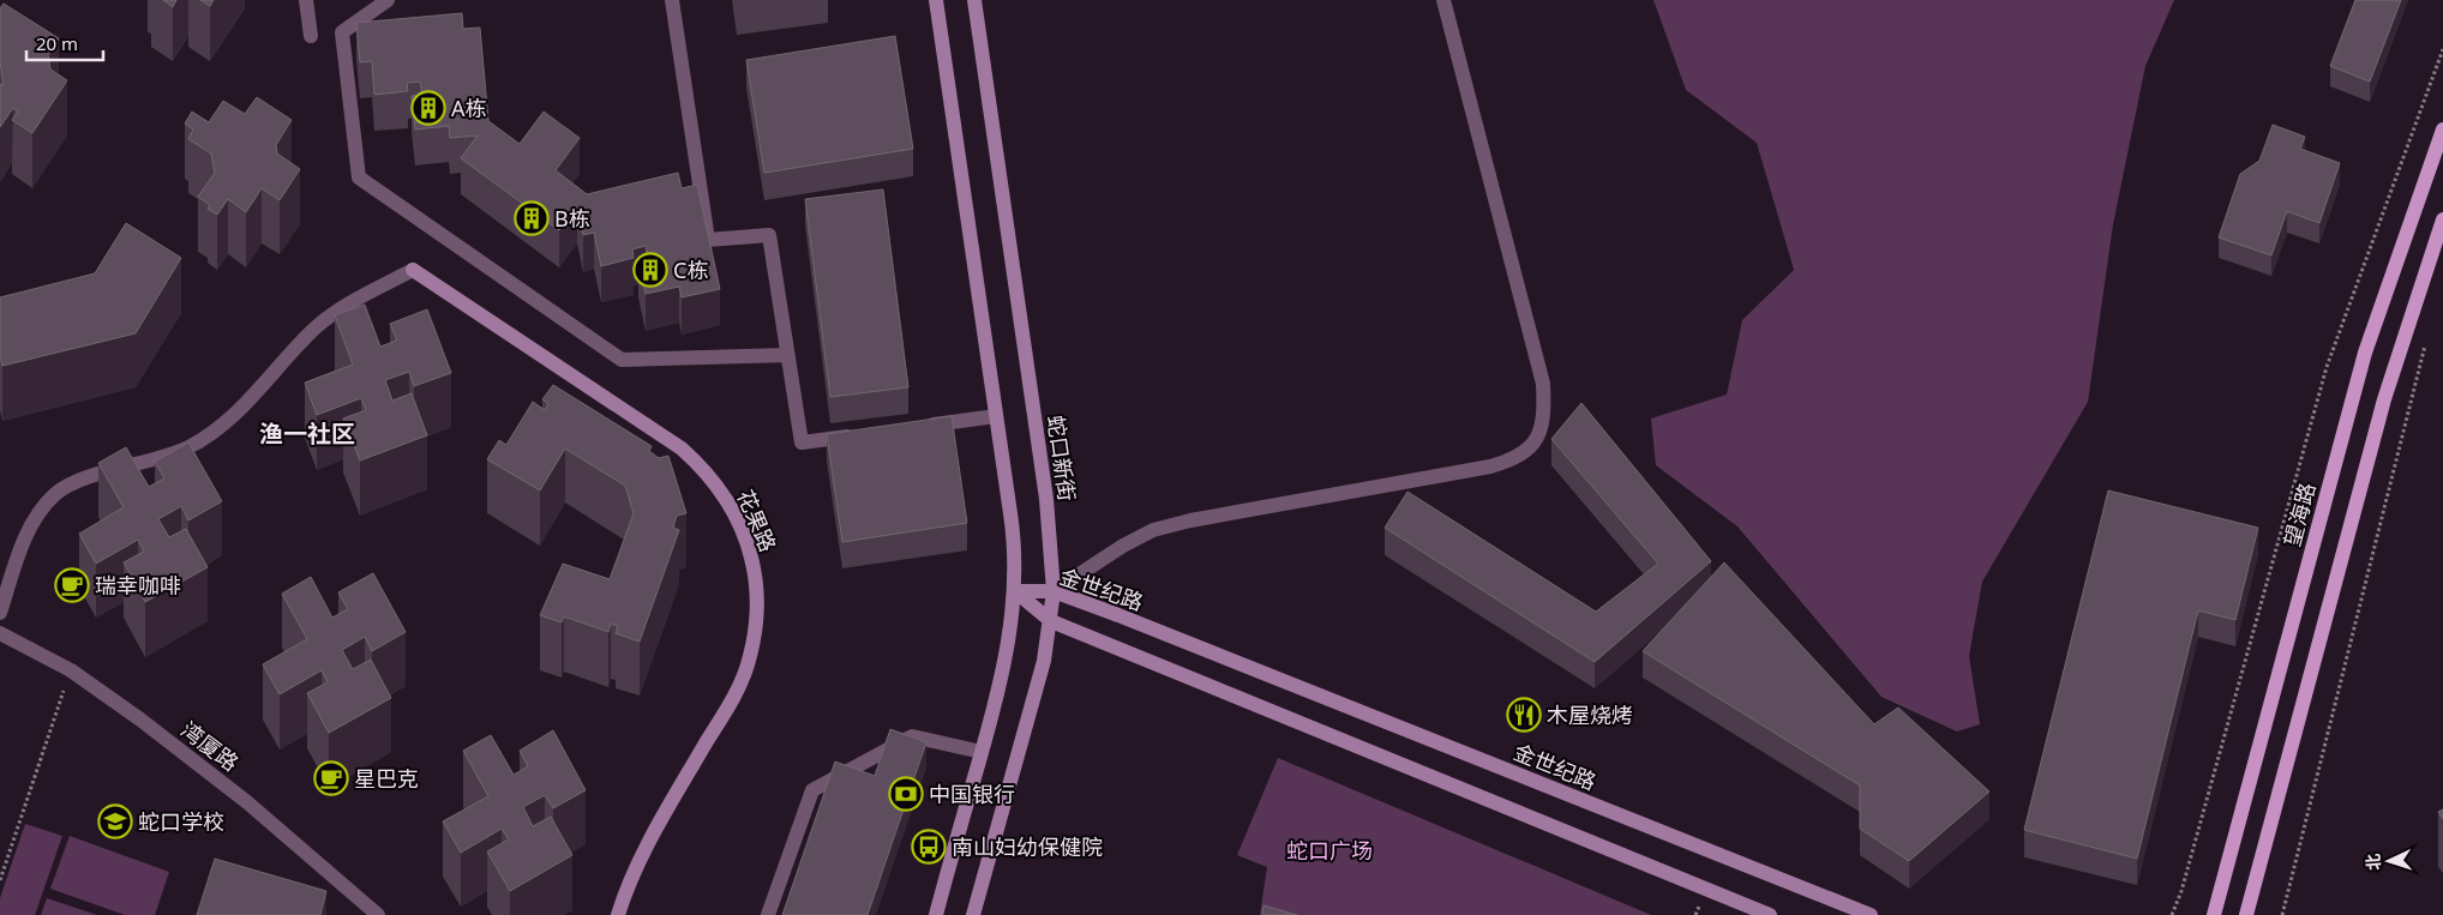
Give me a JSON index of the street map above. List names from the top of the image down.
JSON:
{
  "streets": {
    "main road": ["望海路"],
    "street": [
      "蛇口新街",
      "花果路",
      "金世纪路",
      "湾厦路"
    ]
  },
  "crossings": [
    ["蛇口新街", "金世纪路"]
  ],
  "districts": ["渔一社区"],
  "parks": ["蛇口广场"],
  "places": {
    "building": ["A栋", "B栋", "C栋"],
    "cafe": ["瑞幸咖啡", "星巴克"],
    "restaurant": ["木屋烧烤"],
    "bank": ["中国银行"],
    "school or university": ["蛇口学校"],
    "bus stop": ["南山妇幼保健院"]
  },
  "scale_bar": "20 m",
  "north": "left"
}
